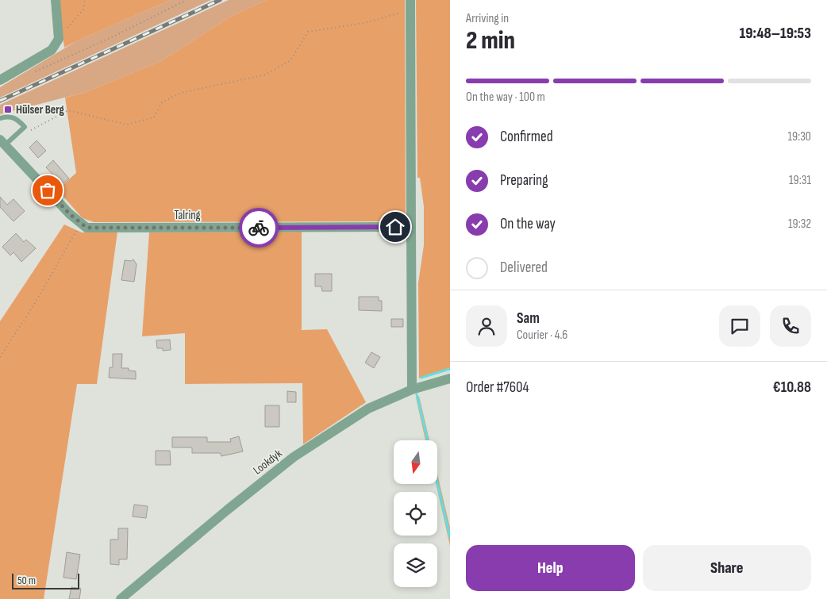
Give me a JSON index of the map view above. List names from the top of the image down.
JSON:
{
  "streets": {
    "street": ["Talring", "Lookdyk"]
  },
  "places": {
    "transit": ["Hülser Berg"]
  },
  "scale_bar": "50 m",
  "north": "bottom",
  "page": {
    "heading": ["2 min", "Arriving in", "19:48–19:53"],
    "panel": [
      "Sam",
      "Courier · 4.6",
      "Order #7604",
      "€10.88"
    ],
    "bar": "On the way · 100 m",
    "list": [
      ["Confirmed", "19:30"],
      ["Preparing", "19:31"],
      ["On the way", "19:32"],
      "Delivered"
    ],
    "buttons": ["Help", "Share"],
    "scale": "50 m"
  }
}
